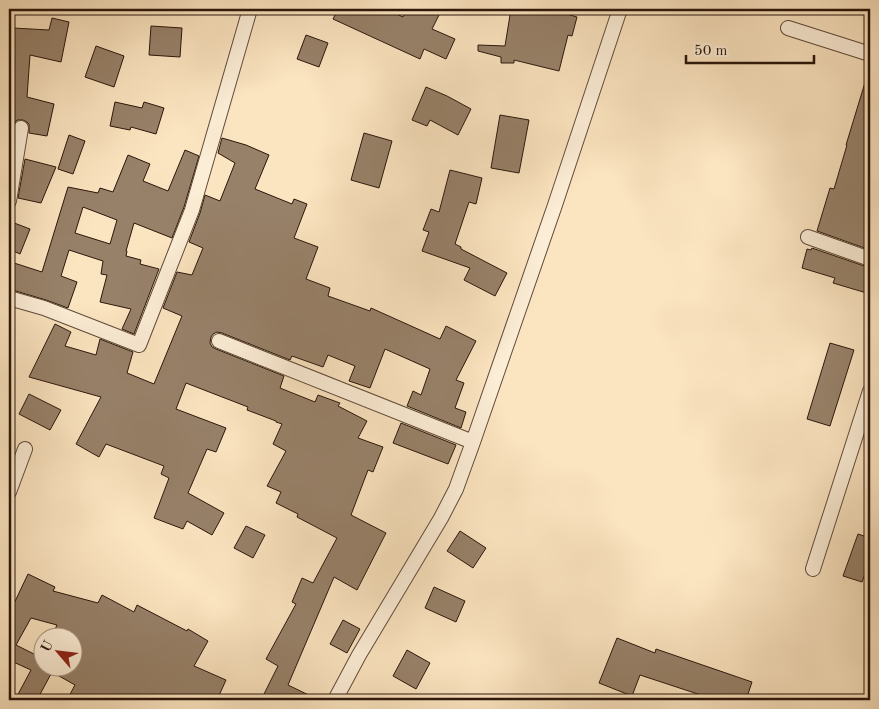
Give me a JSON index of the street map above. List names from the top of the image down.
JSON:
{
  "scale_bar": "50 m",
  "north": "top left"
}
